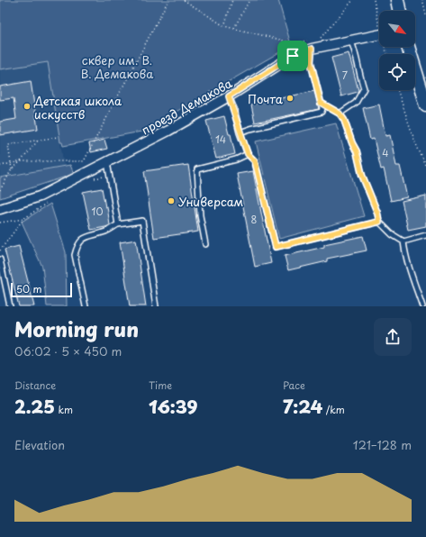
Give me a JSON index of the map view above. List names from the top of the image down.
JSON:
{
  "streets": {
    "street": ["проезд Демакова"]
  },
  "parks": ["сквер им. В. В. Демакова"],
  "places": ["Почта", "Детская школа искусств", "Универсам"],
  "house_numbers": [
    "7",
    "14",
    "4",
    "10",
    "8"
  ],
  "scale_bar": "50 m",
  "north": "bottom right",
  "page": {
    "scale": "50 m",
    "heading": ["Morning run", "06:02 · 5 × 450 m"],
    "stats": [
      ["Distance", "2.25 km"],
      ["Time", "16:39"],
      ["Pace", "7:24 /km"]
    ],
    "chart": ["Elevation", "121–128 m"]
  }
}
